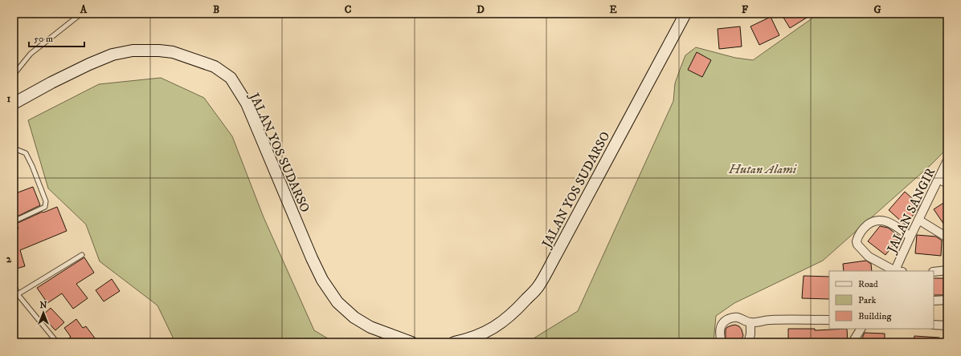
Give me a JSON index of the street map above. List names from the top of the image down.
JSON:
{
  "streets": {
    "main road": ["JALAN YOS SUDARSO"],
    "street": ["JALAN SANGIR"]
  },
  "parks": ["Hutan Alami"],
  "legend": ["Road", "Park", "Building"],
  "scale_bar": "50 m",
  "north": "top",
  "grid": {
    "columns": [
      "A",
      "B",
      "C",
      "D",
      "E",
      "F",
      "G"
    ],
    "rows": ["1", "2"]
  }
}
